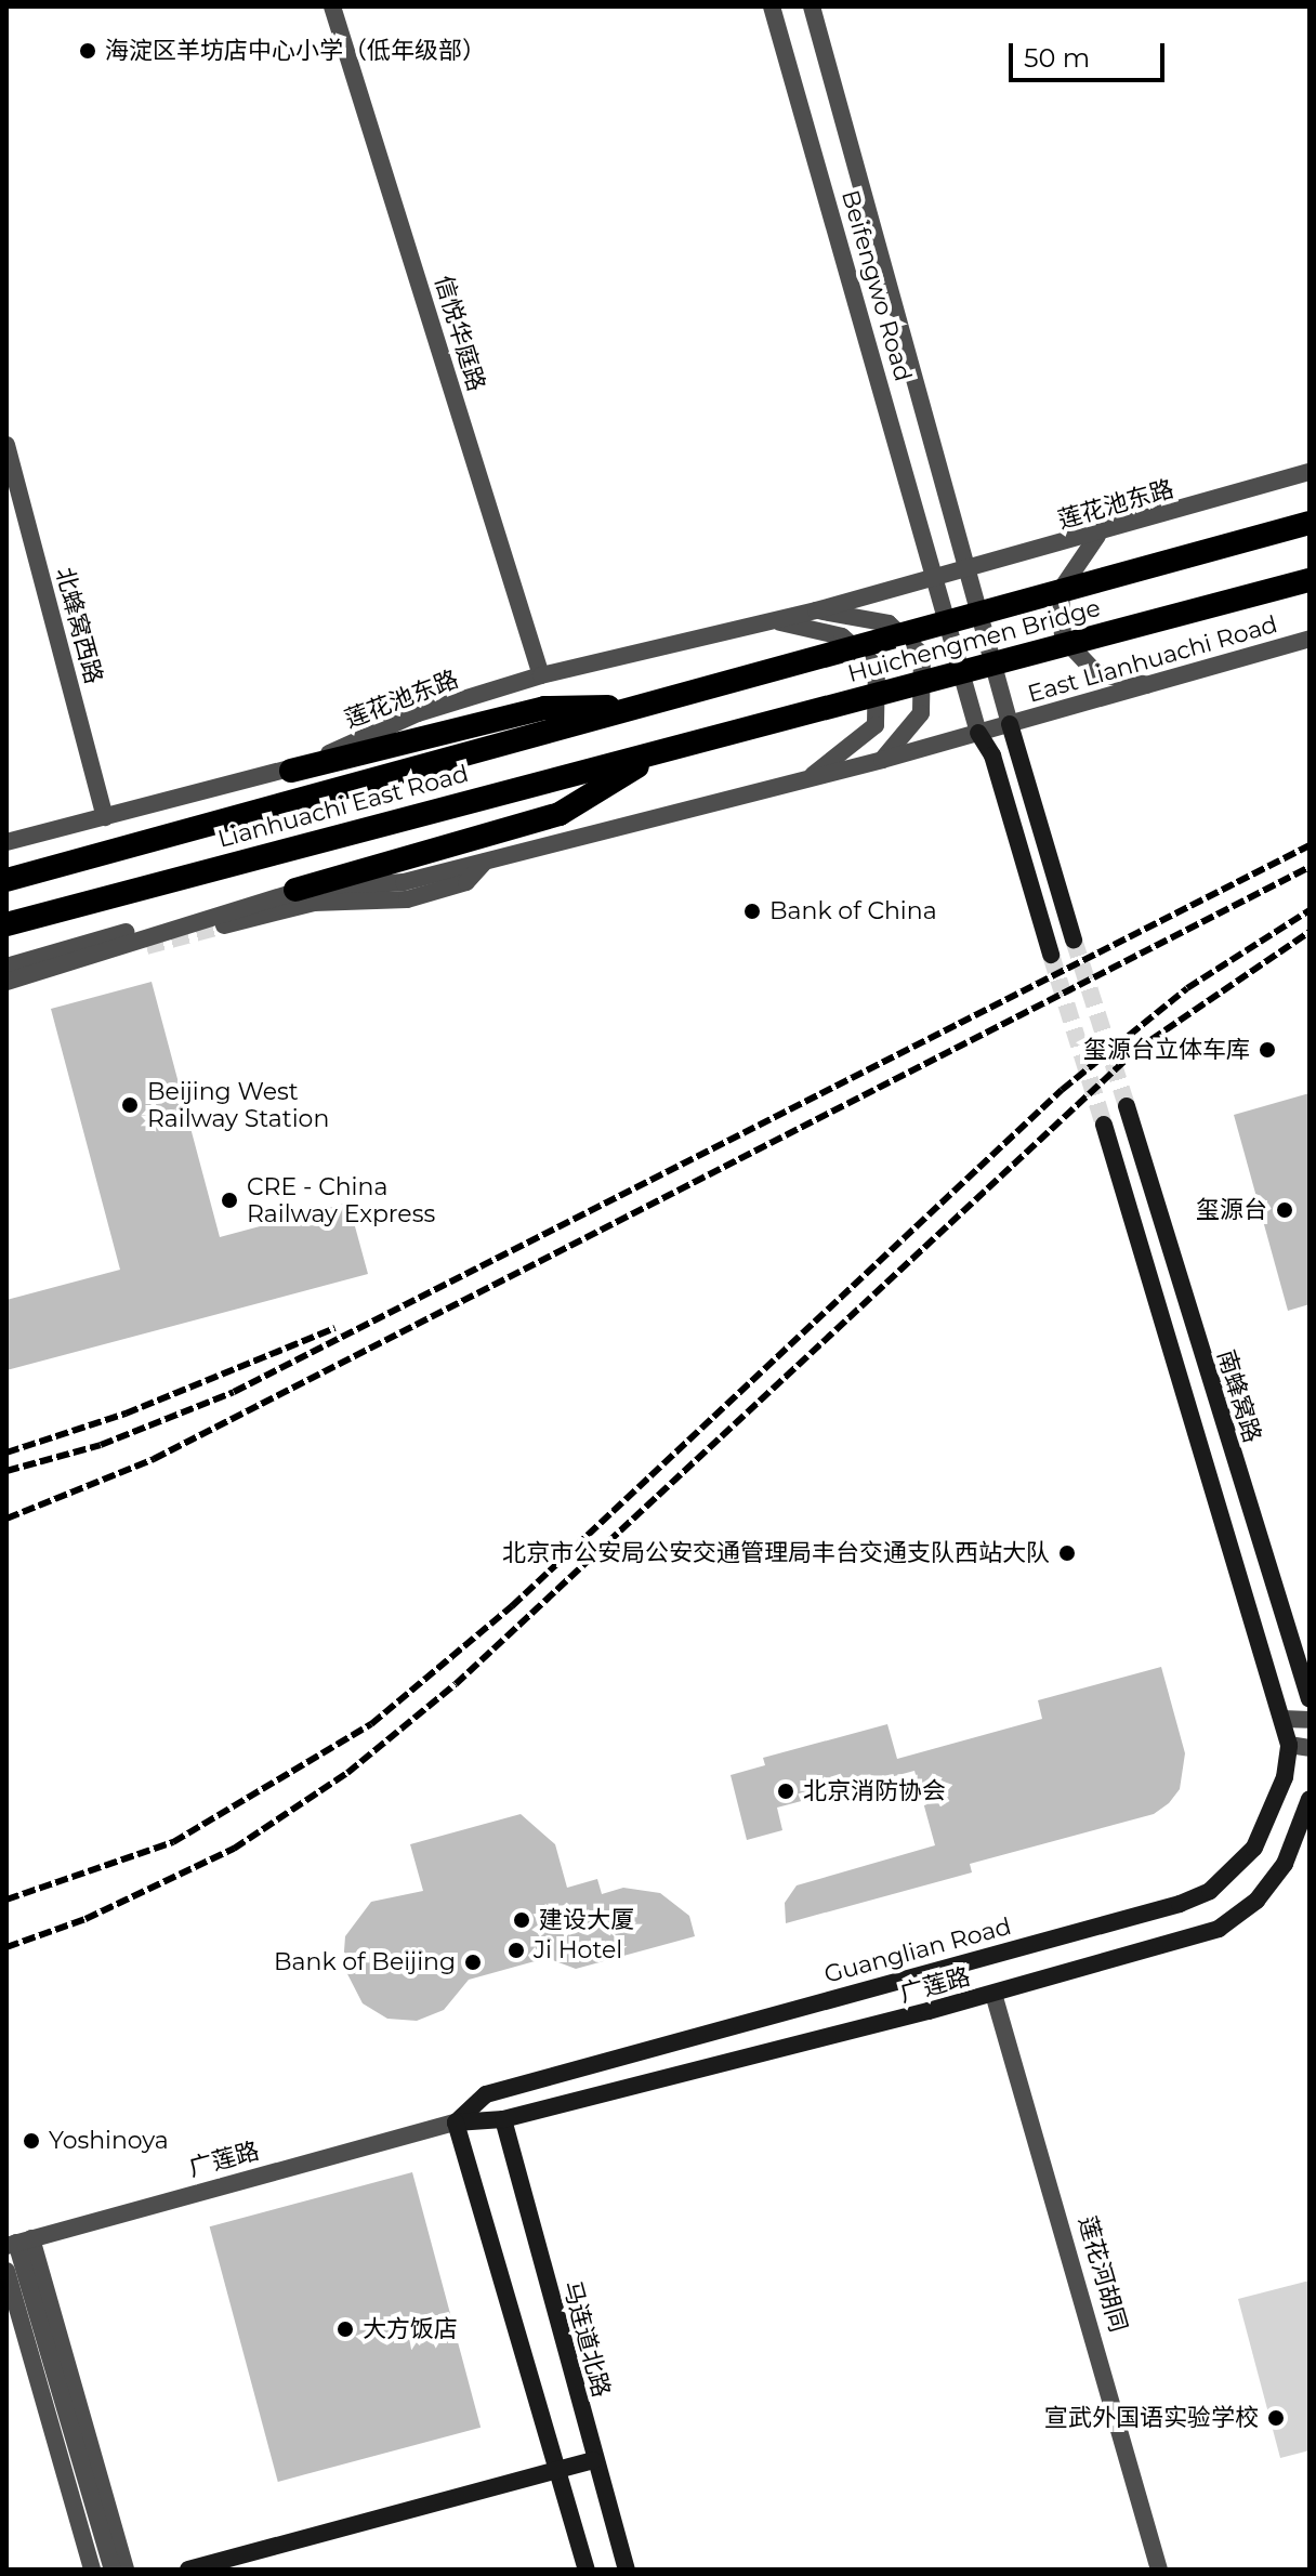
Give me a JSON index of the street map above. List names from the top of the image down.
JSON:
{
  "streets": {
    "highway": ["Huichengmen Bridge", "Lianhuachi East Road"],
    "main road": [
      "南蜂窝路",
      "Guanglian Road",
      "广莲路",
      "马连道北路"
    ],
    "street": [
      "Beifengwo Road",
      "信悦华庭路",
      "莲花池东路",
      "北蜂窝西路",
      "East Lianhuachi Road",
      "莲花河胡同"
    ]
  },
  "crossings": [
    ["Beifengwo Road", "莲花池东路"],
    ["Beifengwo Road", "East Lianhuachi Road"],
    ["信悦华庭路", "莲花池东路"],
    ["莲花池东路", "北蜂窝西路"],
    ["Huichengmen Bridge", "Lianhuachi East Road"],
    ["Guanglian Road", "广莲路"],
    ["广莲路", "莲花河胡同"],
    ["广莲路", "马连道北路"]
  ],
  "places": [
    "海淀区羊坊店中心小学（低年级部）",
    "Bank of China",
    "玺源台立体车库",
    "Beijing West Railway Station",
    "CRE - China Railway Express",
    "玺源台",
    "北京市公安局公安交通管理局丰台交通支队西站大队",
    "北京消防协会",
    "建设大厦",
    "Ji Hotel",
    "Bank of Beijing",
    "Yoshinoya",
    "大方饭店",
    "宣武外国语实验学校"
  ],
  "scale_bar": "50 m"
}
